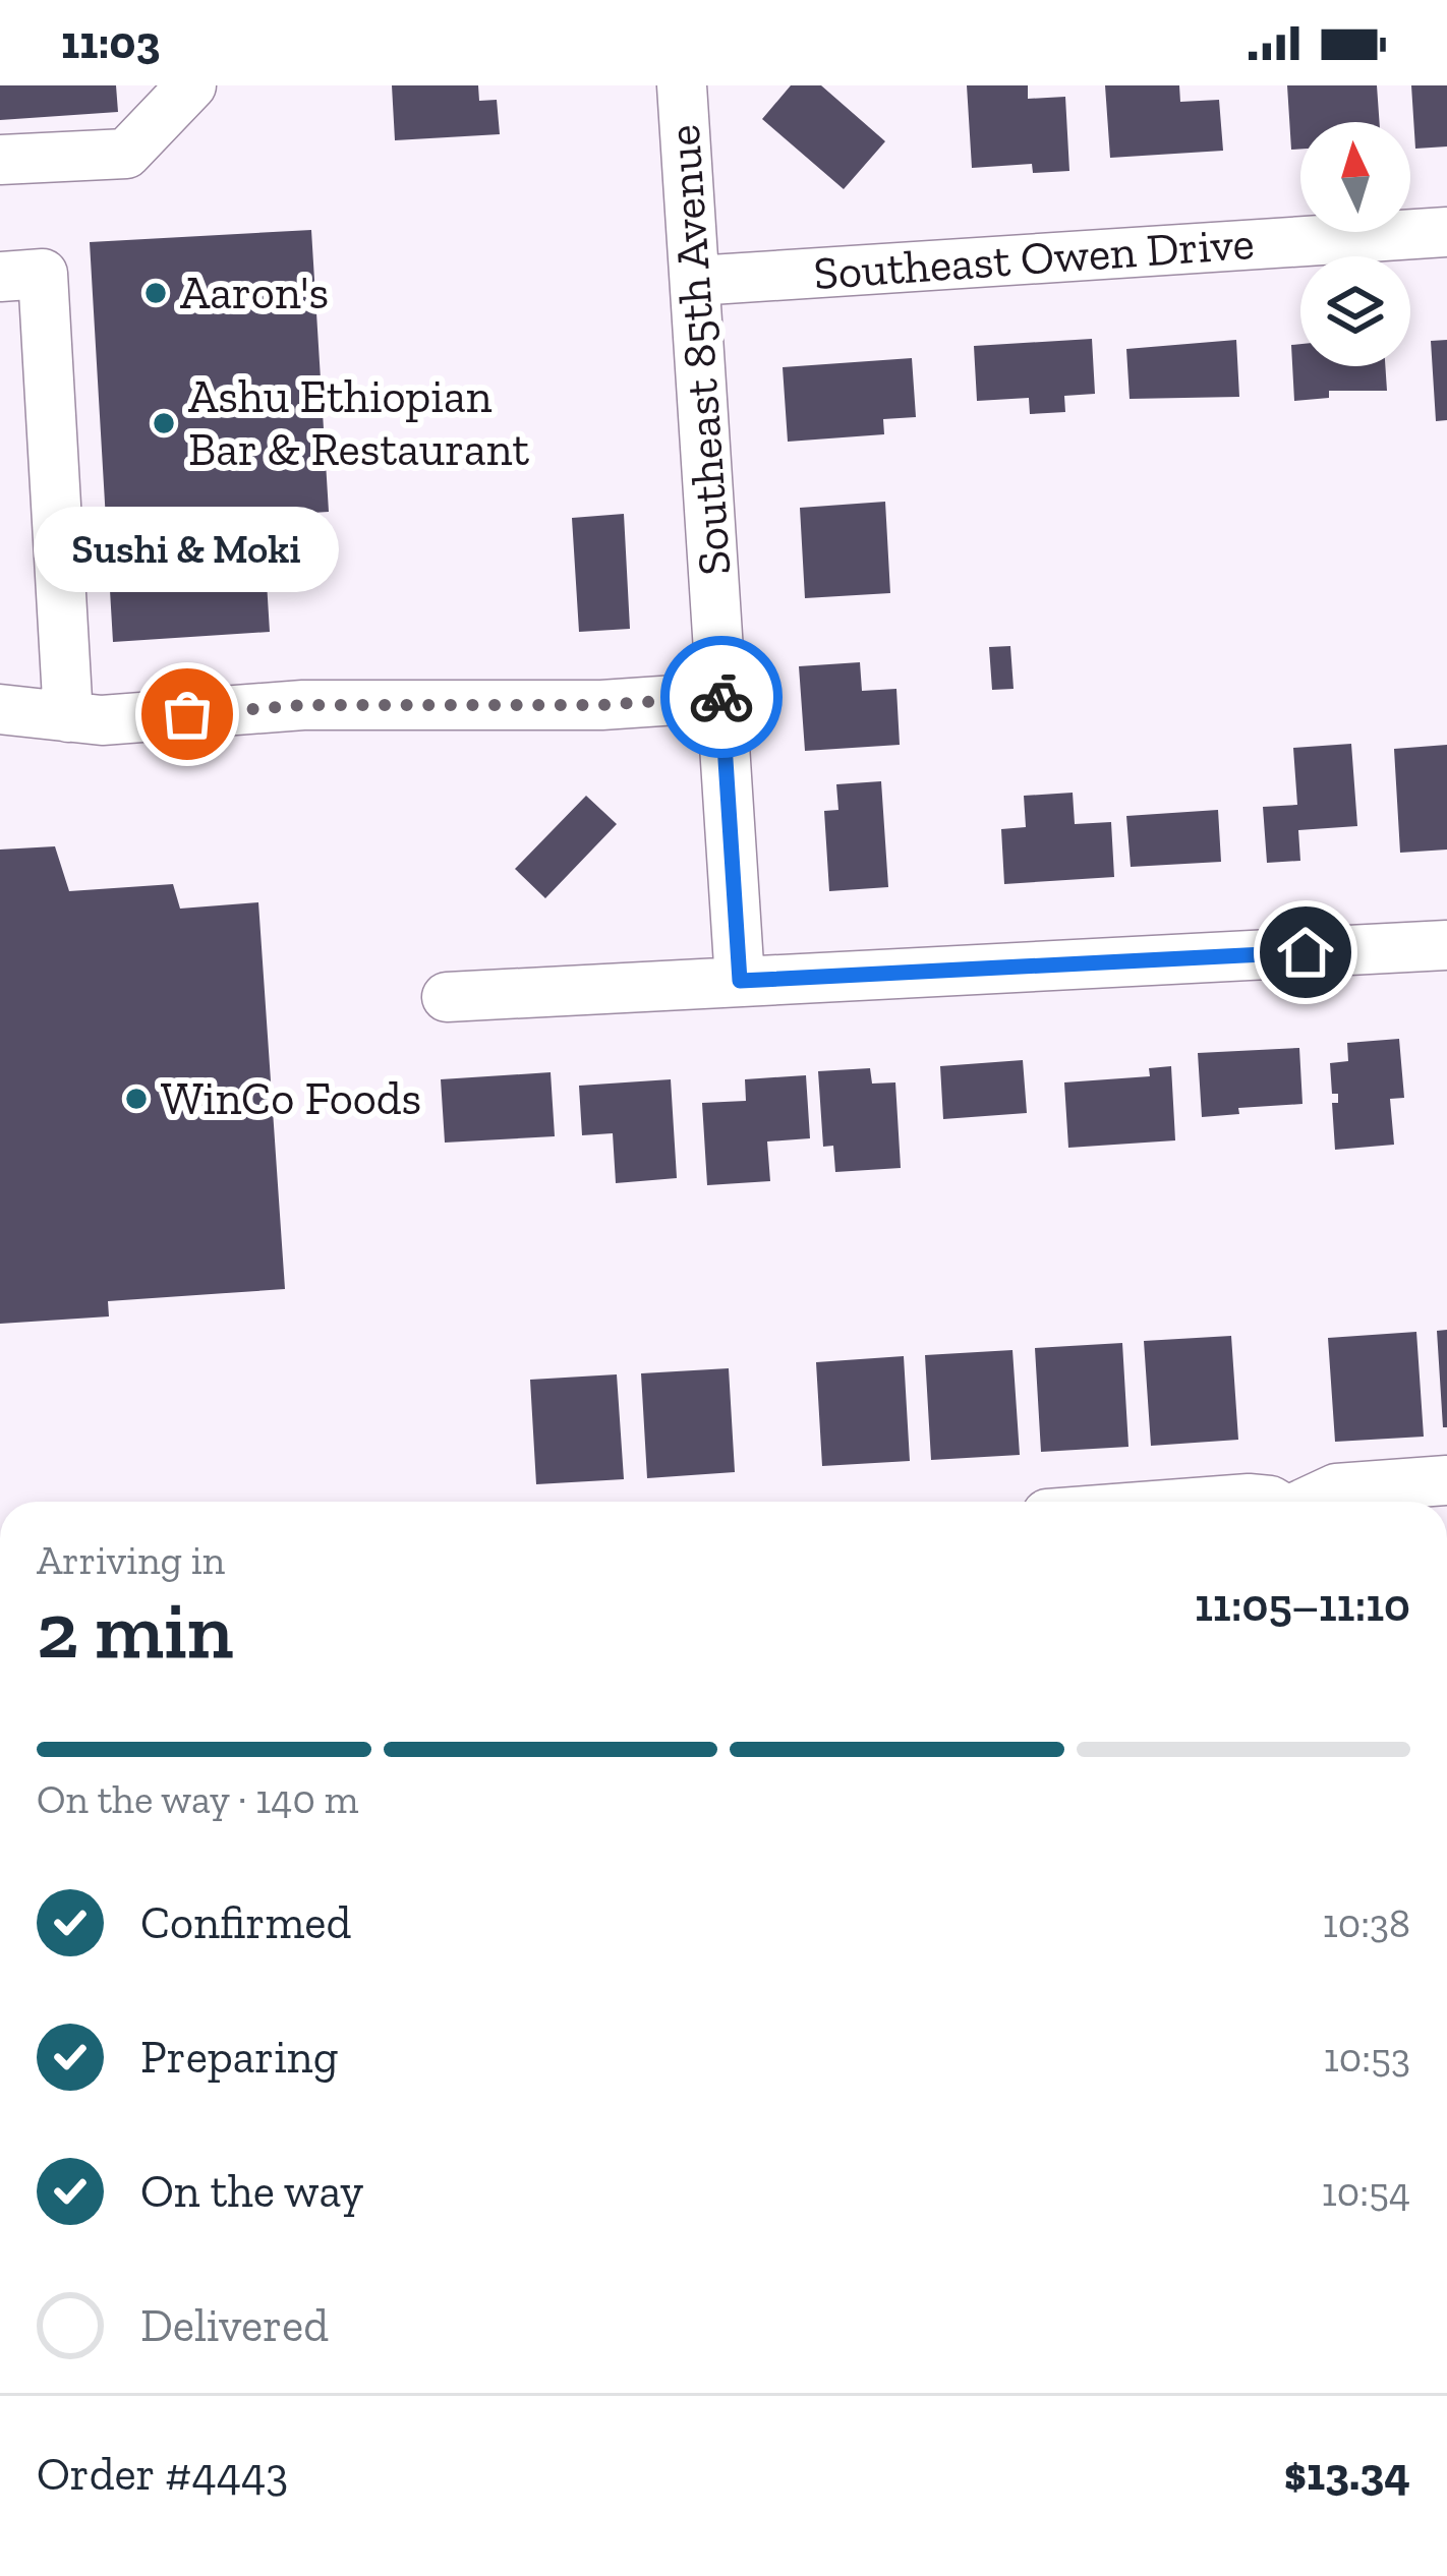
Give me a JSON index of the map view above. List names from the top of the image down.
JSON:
{
  "streets": {
    "street": ["Southeast Owen Drive", "Southeast 85th Avenue"]
  },
  "crossings": [
    ["Southeast Owen Drive", "Southeast 85th Avenue"]
  ],
  "places": [
    "Aaron's",
    "Ashu Ethiopian Bar & Restaurant",
    "Sushi & Moki",
    "WinCo Foods"
  ],
  "north": "top",
  "page": {
    "status": "11:03",
    "bubble": "Sushi & Moki",
    "heading": ["2 min", "Arriving in", "11:05–11:10"],
    "panel": ["Order #4443", "$13.34"],
    "bar": "On the way · 140 m",
    "list": [
      ["Confirmed", "10:38"],
      ["Preparing", "10:53"],
      ["On the way", "10:54"],
      "Delivered"
    ]
  }
}
